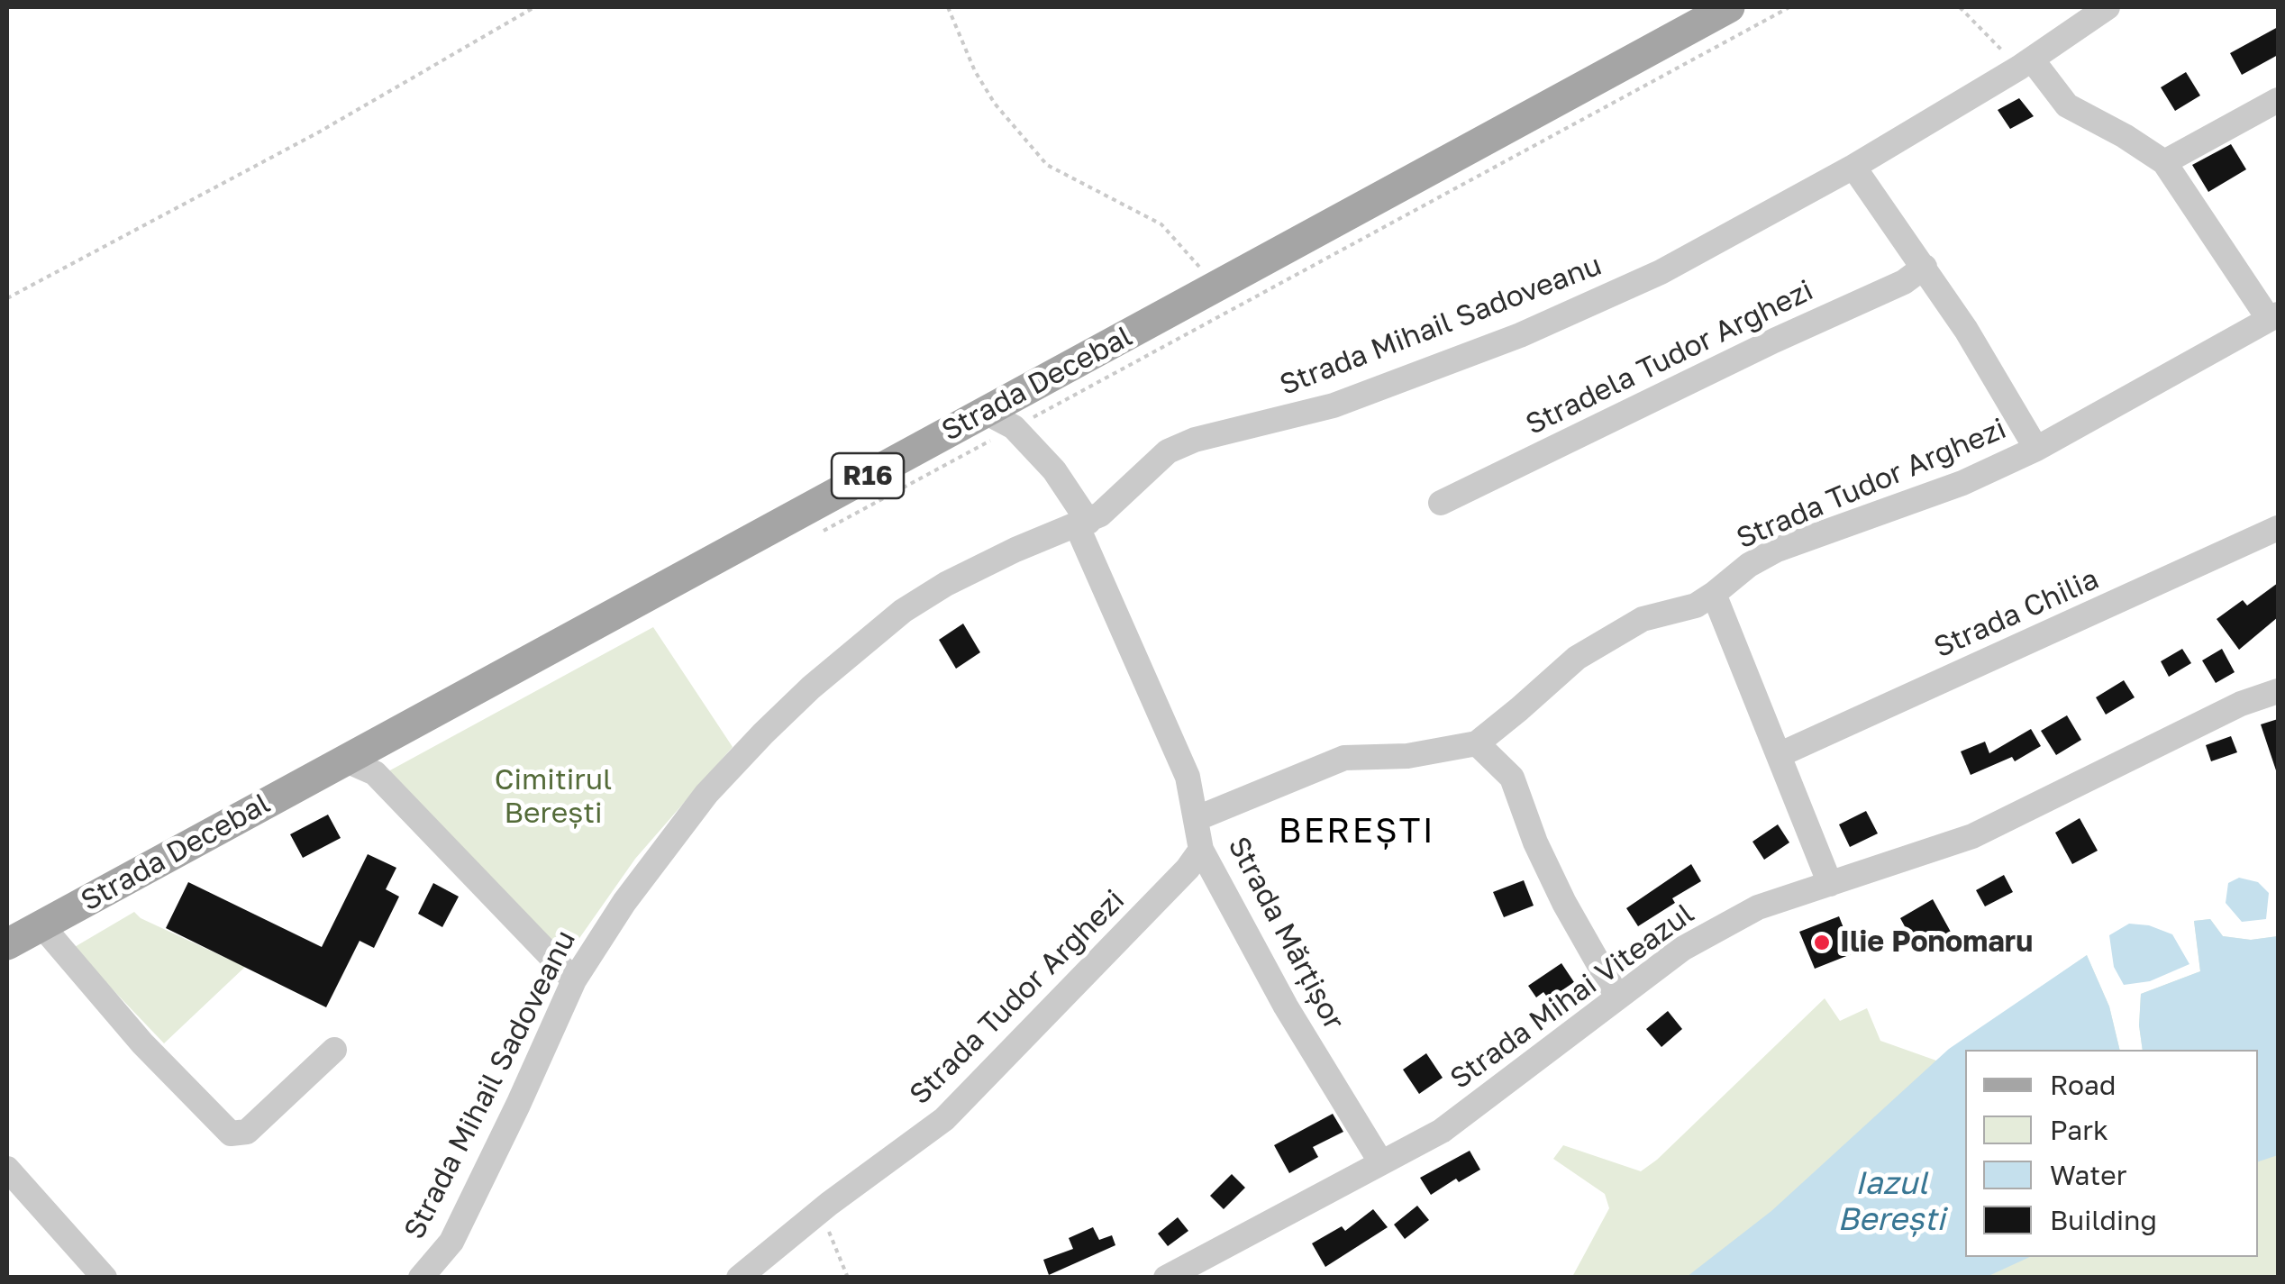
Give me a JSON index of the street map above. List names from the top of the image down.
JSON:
{
  "streets": {
    "main road": ["Strada Decebal", "R16"],
    "street": [
      "Strada Mihail Sadoveanu",
      "Stradela Tudor Arghezi",
      "Strada Tudor Arghezi",
      "Strada Chilia",
      "Strada Mărțișor",
      "Strada Mihai Viteazul"
    ]
  },
  "crossings": [
    ["Strada Mihail Sadoveanu", "Strada Mărțișor"],
    ["Strada Decebal", "Strada Mărțișor"],
    ["Strada Tudor Arghezi", "Strada Mărțișor"],
    ["Strada Mărțișor", "Strada Mihai Viteazul"]
  ],
  "districts": ["BEREȘTI"],
  "water": ["Iazul Berești"],
  "parks": ["Cimitirul Berești"],
  "places": ["Ilie Ponomaru"],
  "legend": [
    "Road",
    "Park",
    "Water",
    "Building"
  ]
}
